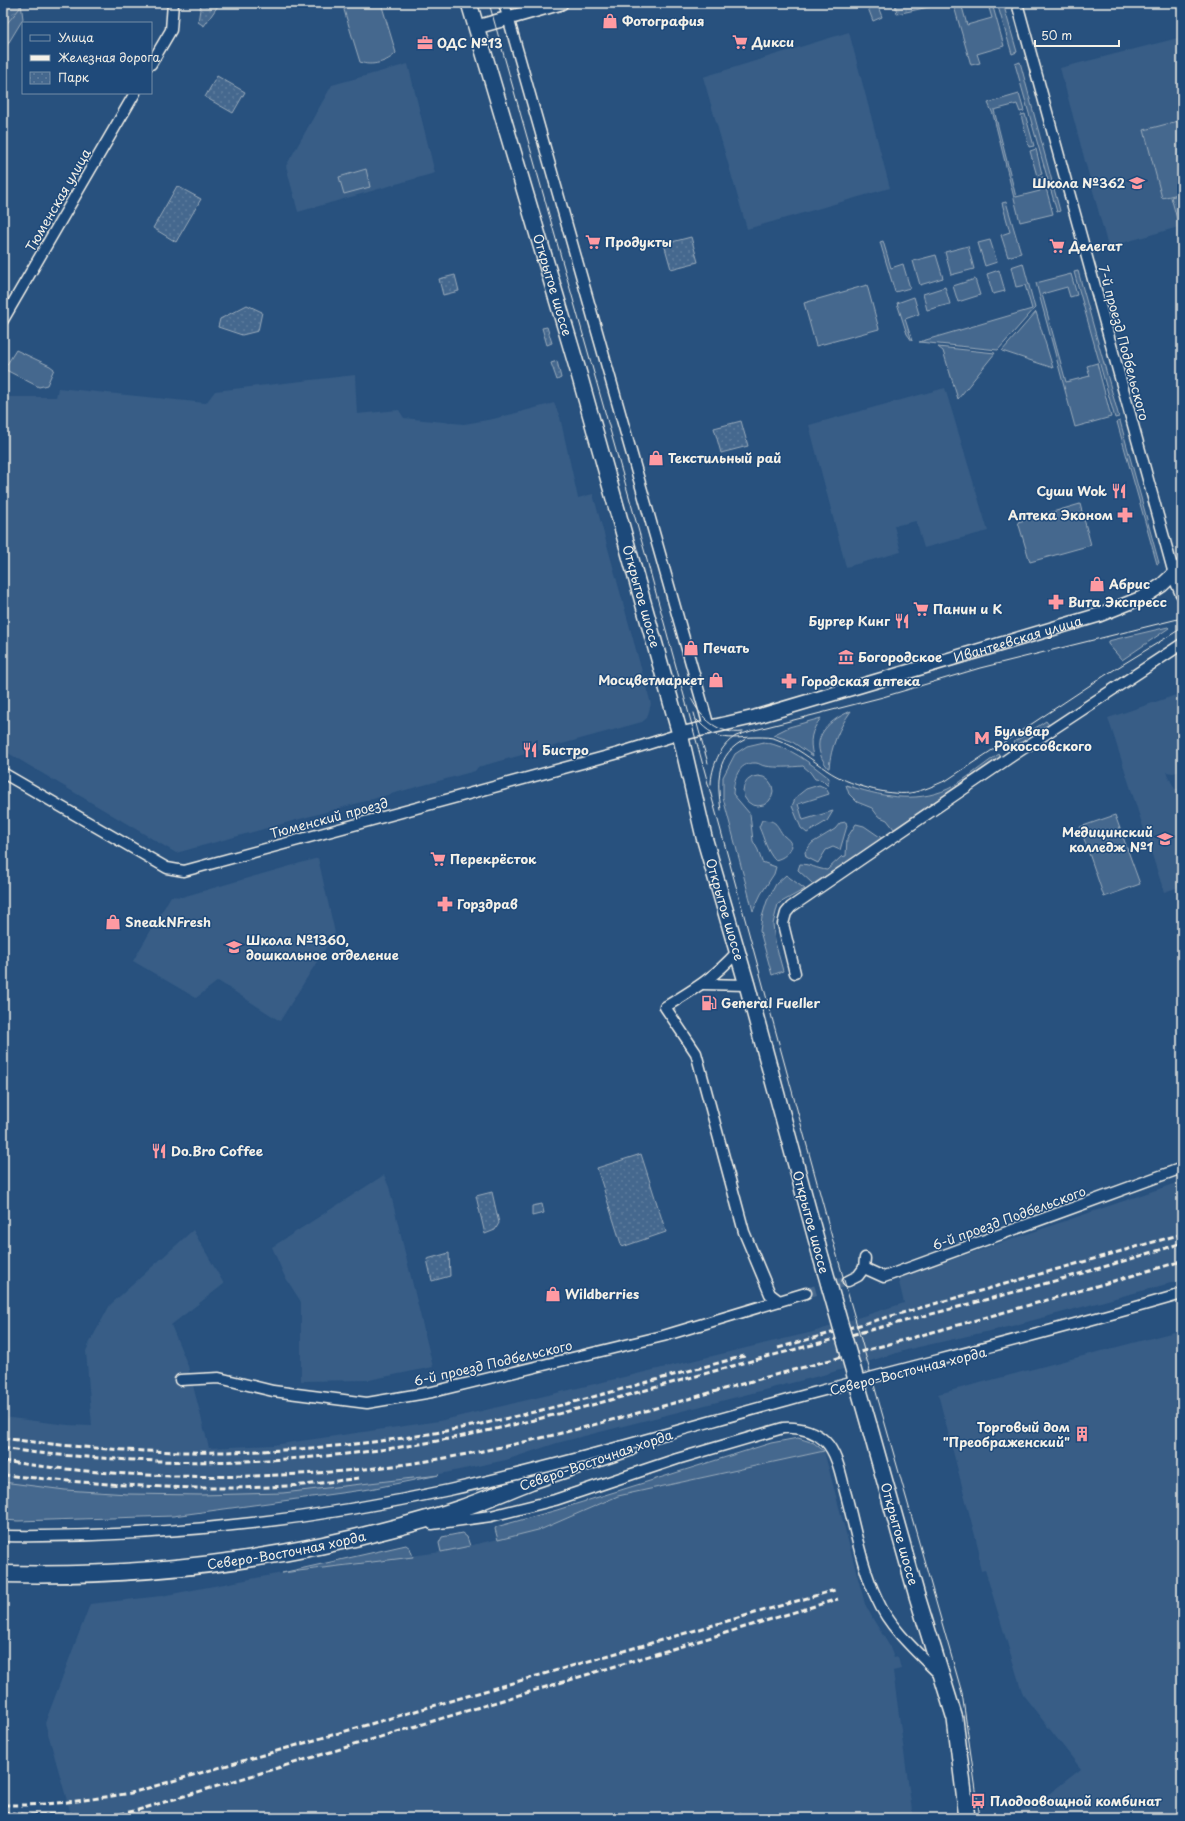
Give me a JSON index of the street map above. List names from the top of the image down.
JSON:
{
  "streets": {
    "main road": ["Открытое шоссе", "Северо-Восточная хорда"],
    "street": [
      "Тюменская улица",
      "7-й проезд Подбельского",
      "Ивантеевская улица",
      "Тюменский проезд",
      "6-й проезд Подбельского"
    ]
  },
  "crossings": [
    ["Открытое шоссе", "Ивантеевская улица"],
    ["Открытое шоссе", "Тюменский проезд"],
    ["7-й проезд Подбельского", "Ивантеевская улица"],
    ["Ивантеевская улица", "Тюменский проезд"]
  ],
  "places": {
    "shop": [
      "Фотография",
      "Текстильный рай",
      "Абрис",
      "Печать",
      "Мосцветмаркет",
      "SneakNFresh",
      "Wildberries"
    ],
    "supermarket": [
      "Дикси",
      "Продукты",
      "Делегат",
      "Панин и К",
      "Перекрёсток"
    ],
    "office": ["ОДС №13"],
    "school or university": ["Школа №362", "Медицинский колледж №1", "Школа №1360, дошкольное отделение"],
    "restaurant": [
      "Суши Wok",
      "Бургер Кинг",
      "Бистро",
      "Do.Bro Coffee"
    ],
    "pharmacy": [
      "Аптека Эконом",
      "Вита Экспресс",
      "Городская аптека",
      "Горздрав"
    ],
    "museum": ["Богородское"],
    "metro station": ["Бульвар Рокоссовского"],
    "fuel station": ["General Fueller"],
    "building": ["Торговый дом \"Преображенский\""],
    "bus stop": ["Плодоовощной комбинат"]
  },
  "legend": ["Улица", "Железная дорога", "Парк"],
  "scale_bar": "50 m"
}
